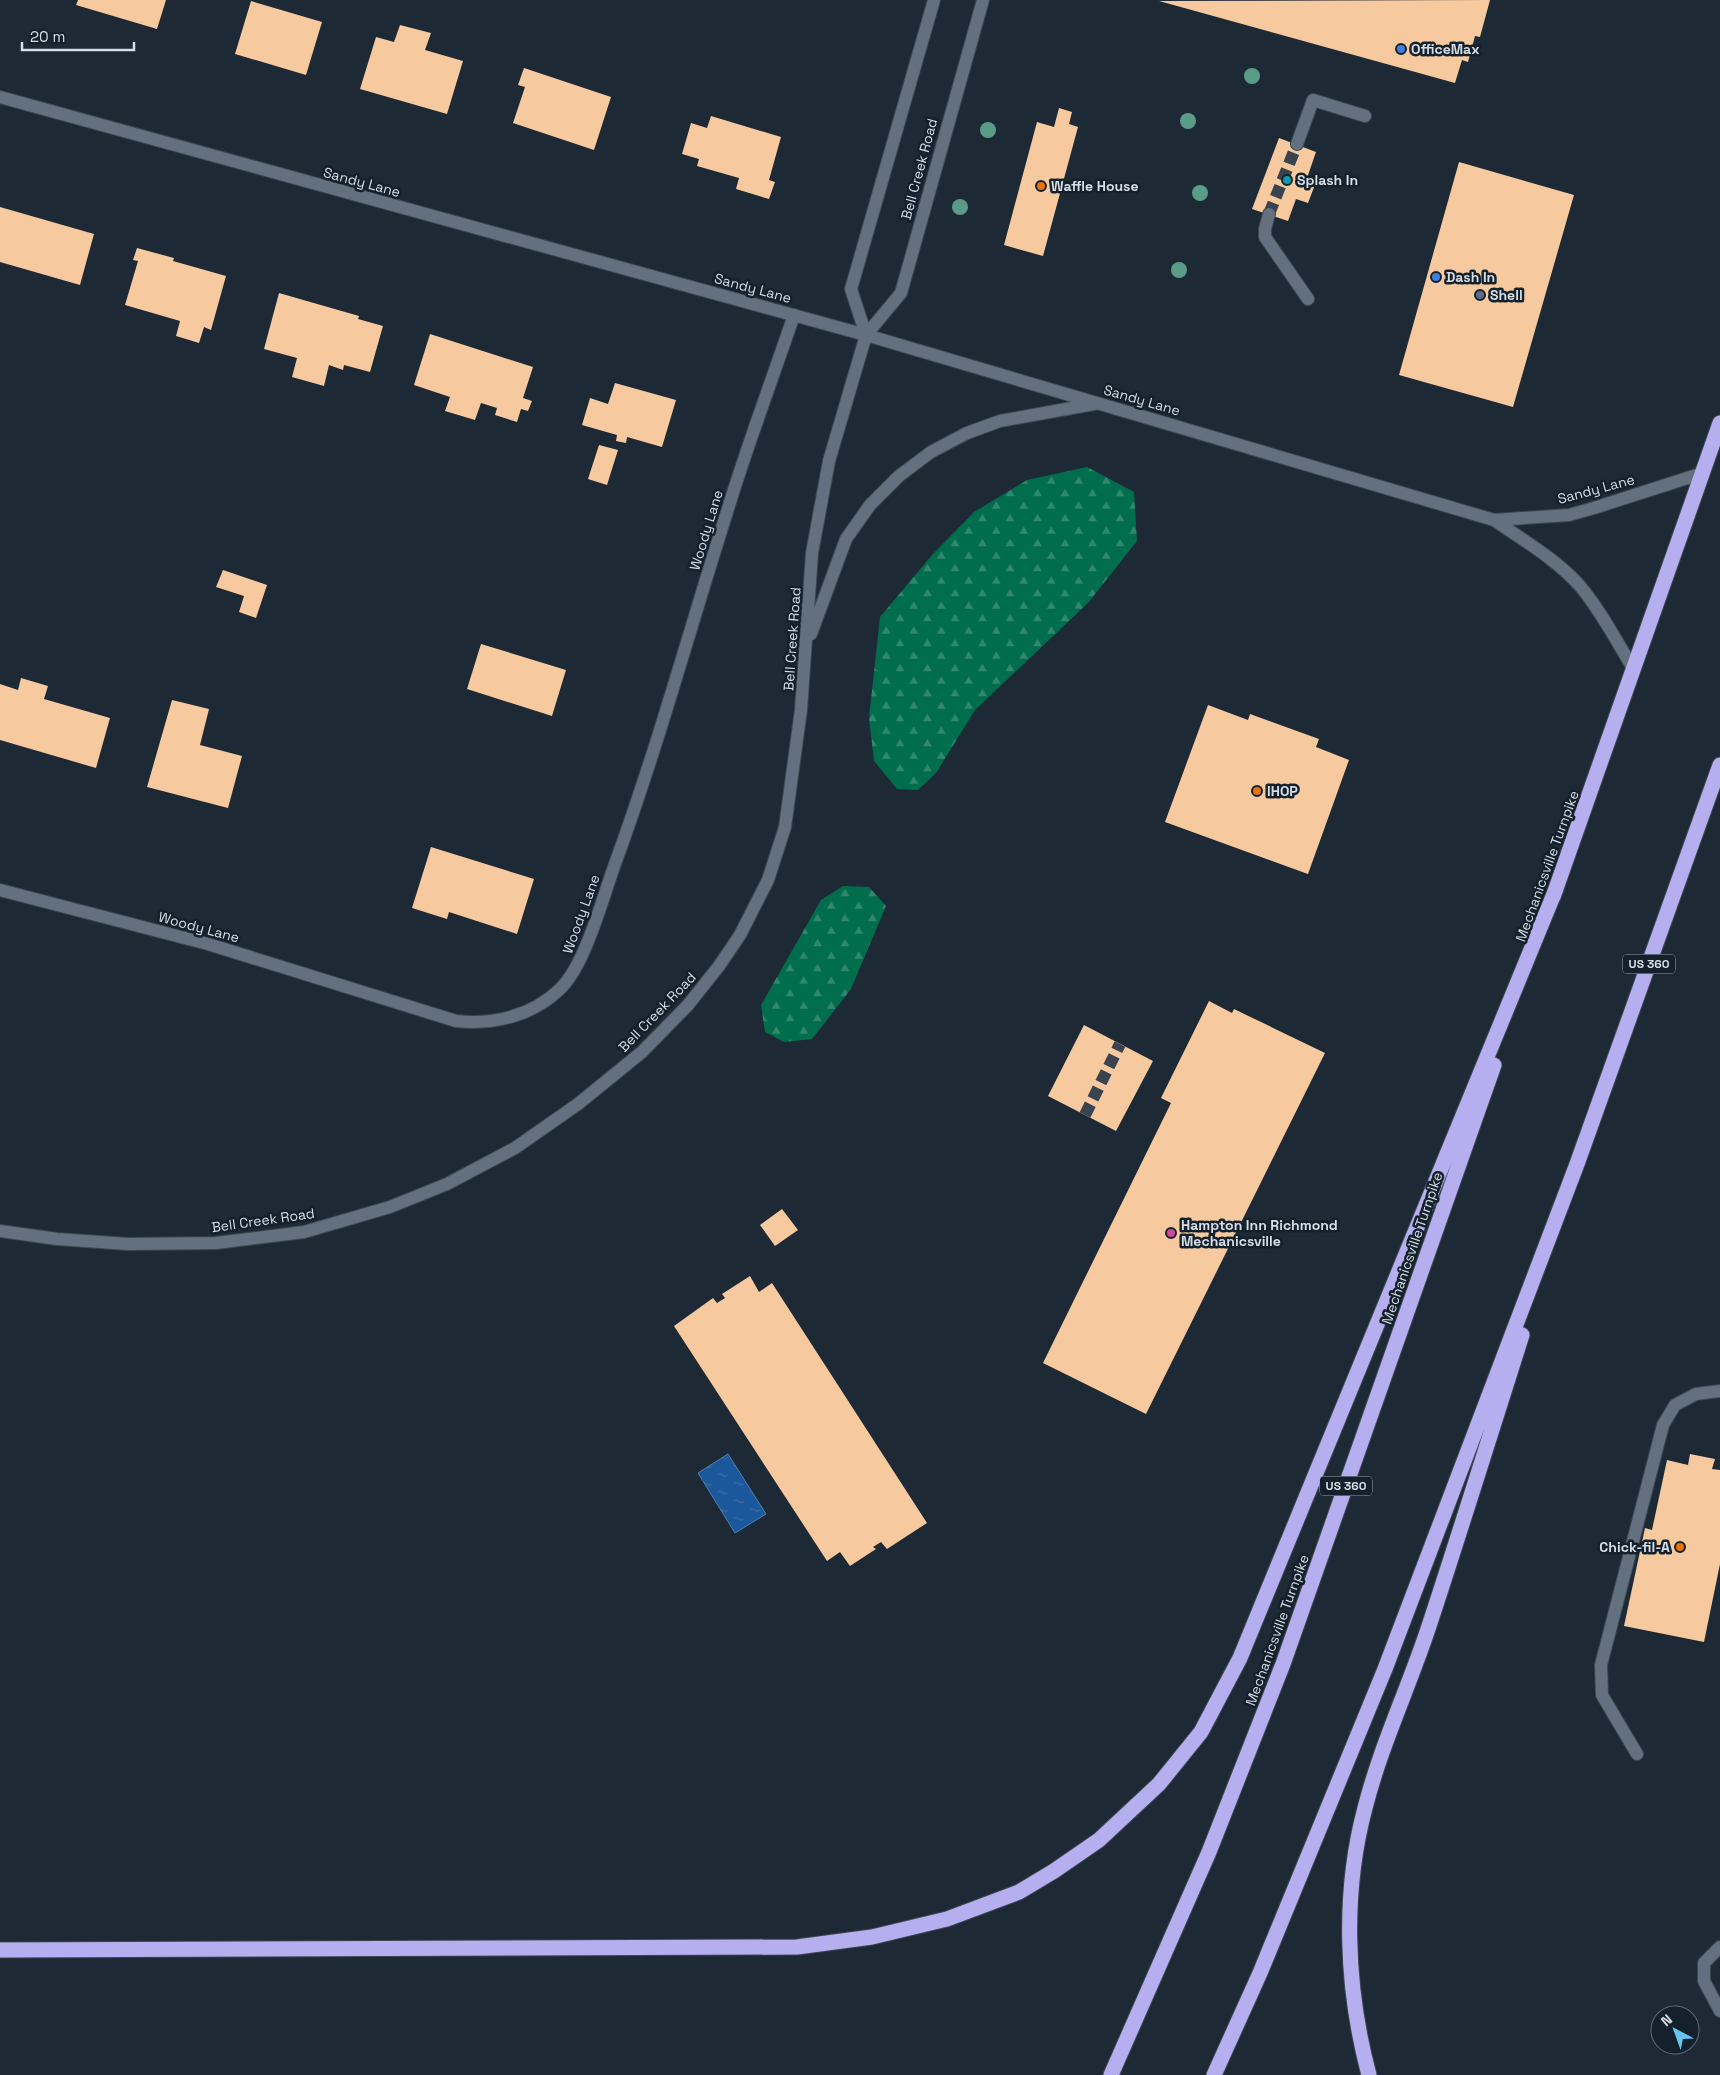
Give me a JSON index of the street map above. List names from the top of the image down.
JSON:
{
  "streets": {
    "highway": ["Mechanicsville Turnpike", "US 360"],
    "street": ["Bell Creek Road", "Sandy Lane", "Woody Lane"]
  },
  "crossings": [
    ["Bell Creek Road", "Sandy Lane"],
    ["Sandy Lane", "Woody Lane"],
    ["Sandy Lane", "Mechanicsville Turnpike"]
  ],
  "places": [
    "OfficeMax",
    "Splash In",
    "Waffle House",
    "Dash In",
    "Shell",
    "IHOP",
    "Hampton Inn Richmond Mechanicsville",
    "Chick-fil-A"
  ],
  "scale_bar": "20 m",
  "north": "top left"
}
